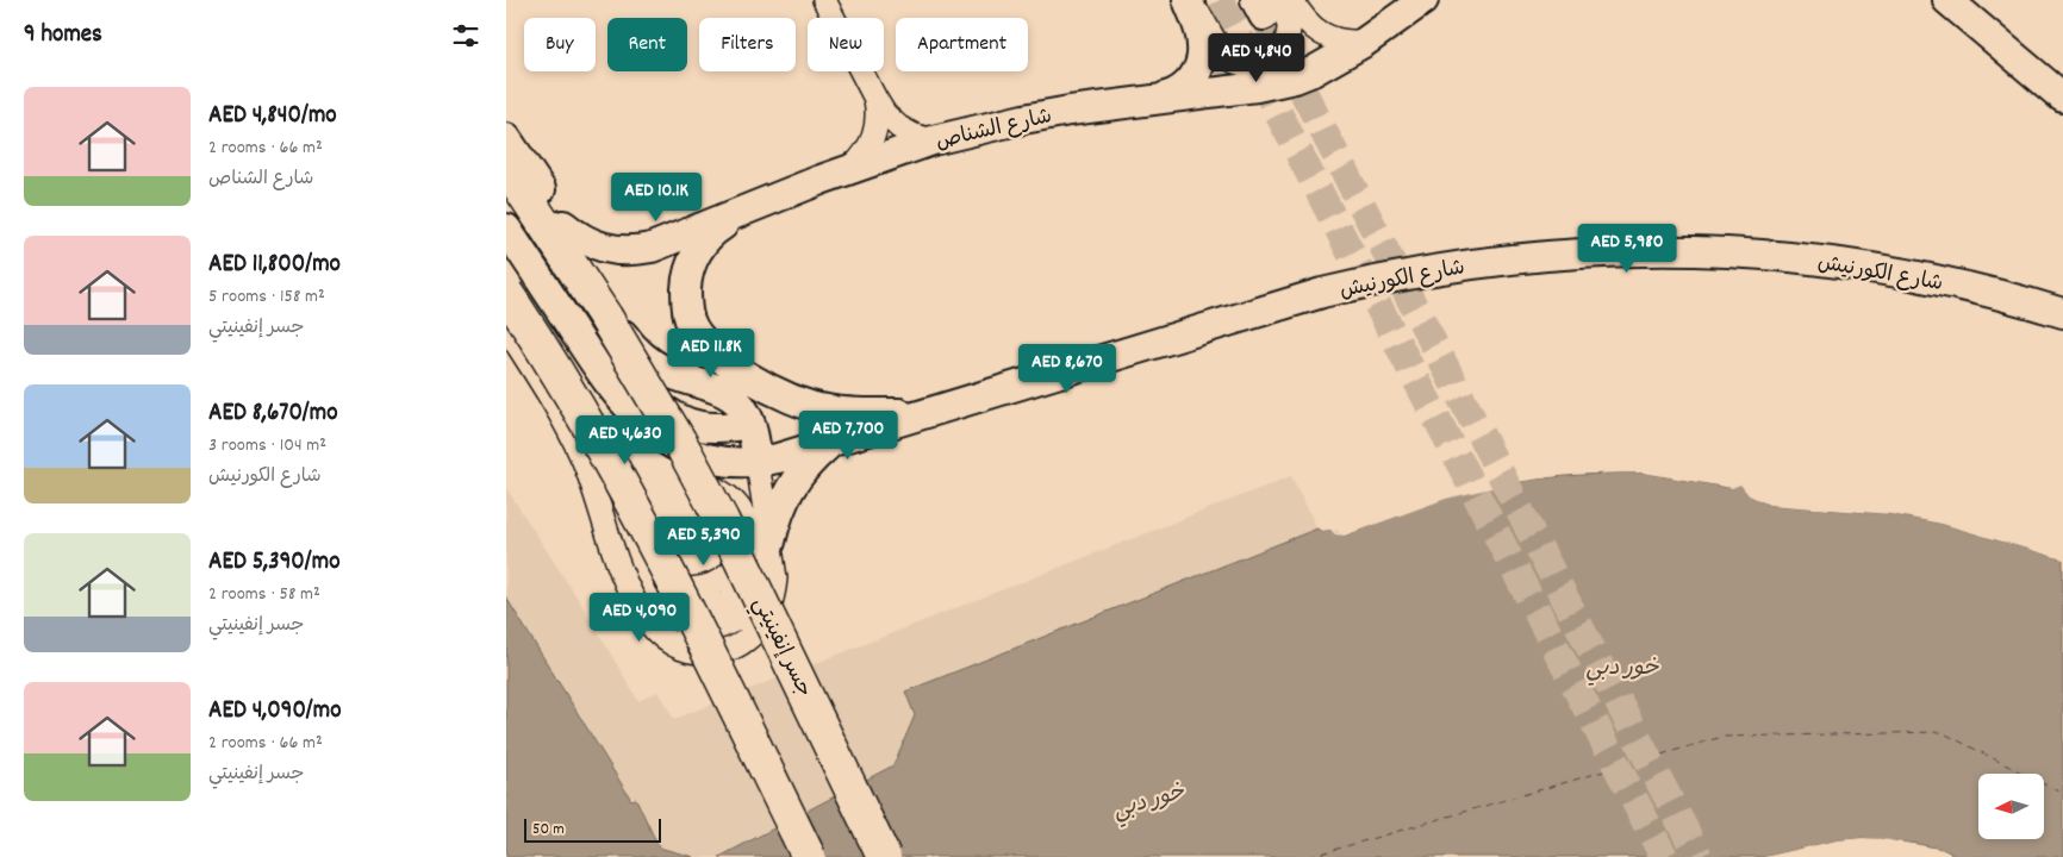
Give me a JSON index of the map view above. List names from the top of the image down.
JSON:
{
  "streets": {
    "highway": ["جسر إنفينيتي"],
    "main road": ["شارع الشناص", "شارع الكورنيش"]
  },
  "water": ["خور دبي"],
  "scale_bar": "50 m",
  "north": "left",
  "page": {
    "heading": "9 homes",
    "chip": [
      "Buy",
      "Rent",
      "Filters",
      "New",
      "Apartment"
    ],
    "price": [
      "AED 4,840",
      "AED 10.1K",
      "AED 5,980",
      "AED 11.8K",
      "AED 8,670",
      "AED 7,700",
      "AED 4,630",
      "AED 5,390",
      "AED 4,090"
    ],
    "list": [
      {
        "name": "AED 4,840/mo",
        "note": "2 rooms · 66 m² · شارع الشناص"
      },
      {
        "name": "AED 11,800/mo",
        "note": "5 rooms · 158 m² · جسر إنفينيتي"
      },
      {
        "name": "AED 8,670/mo",
        "note": "3 rooms · 104 m² · شارع الكورنيش"
      },
      {
        "name": "AED 5,390/mo",
        "note": "2 rooms · 58 m² · جسر إنفينيتي"
      },
      {
        "name": "AED 4,090/mo",
        "note": "2 rooms · 66 m² · جسر إنفينيتي"
      }
    ],
    "scale": "50 m"
  }
}
